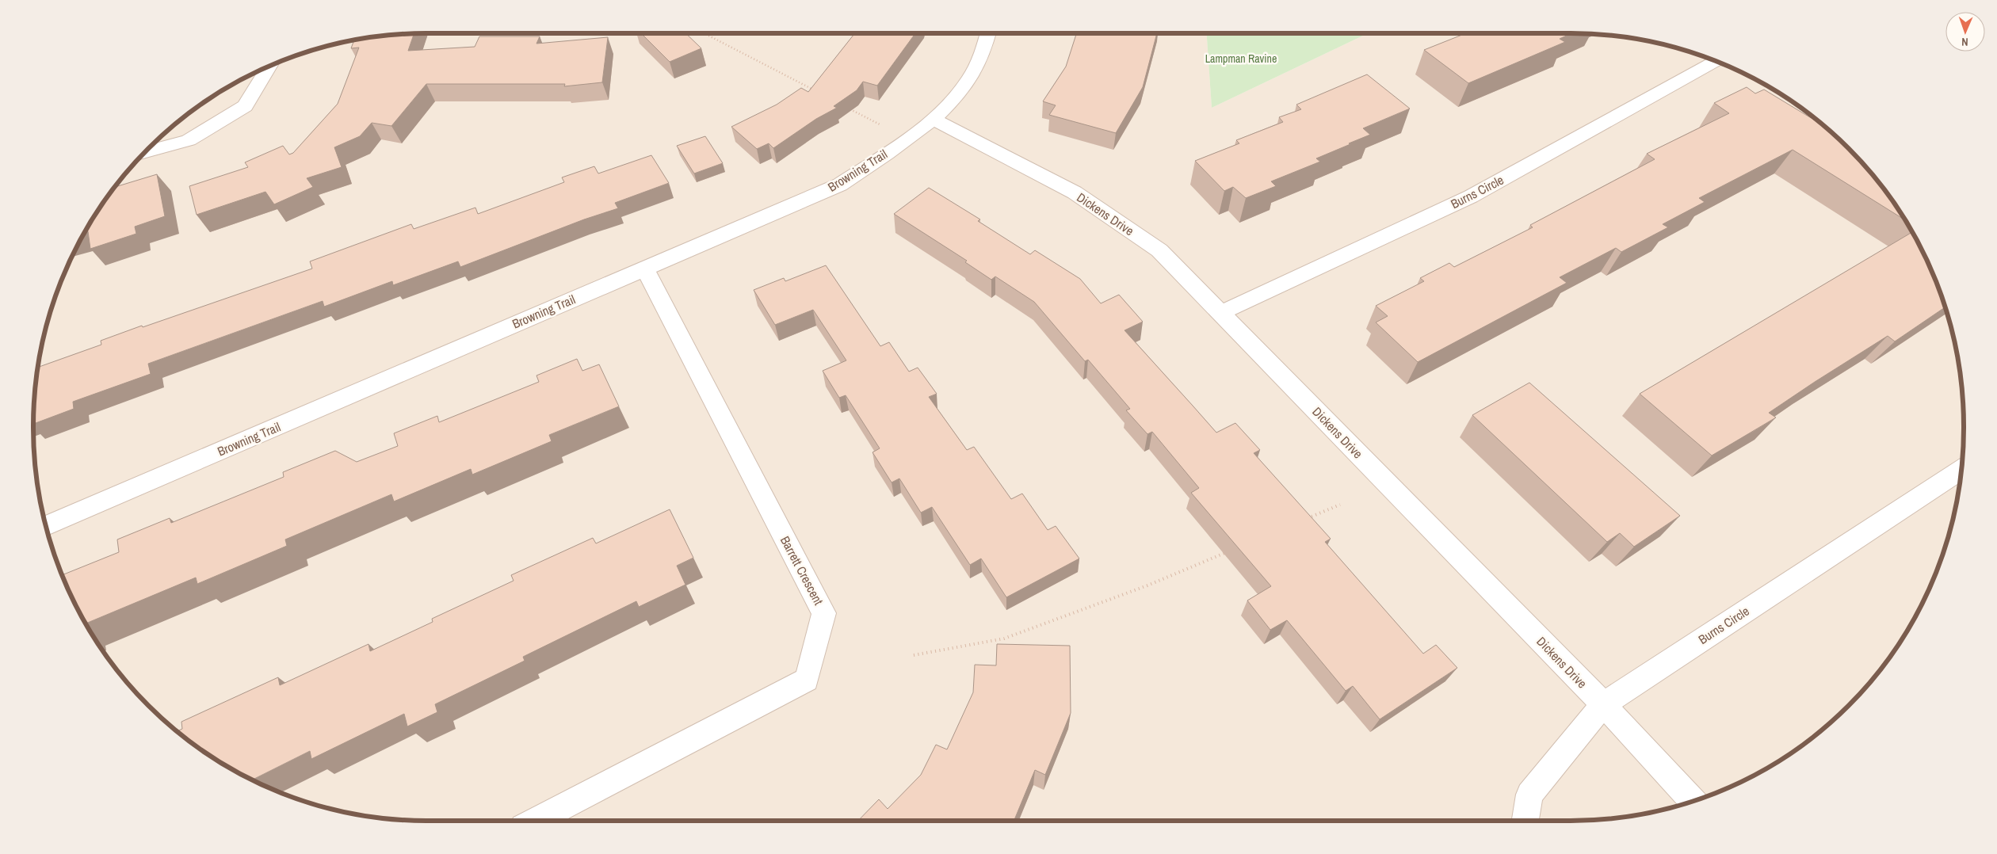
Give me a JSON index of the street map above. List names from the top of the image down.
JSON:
{
  "streets": {
    "street": [
      "Browning Trail",
      "Burns Circle",
      "Dickens Drive",
      "Barrett Crescent"
    ]
  },
  "crossings": [
    ["Browning Trail", "Dickens Drive"],
    ["Browning Trail", "Barrett Crescent"],
    ["Burns Circle", "Dickens Drive"]
  ],
  "parks": ["Lampman Ravine"],
  "north": "bottom"
}
